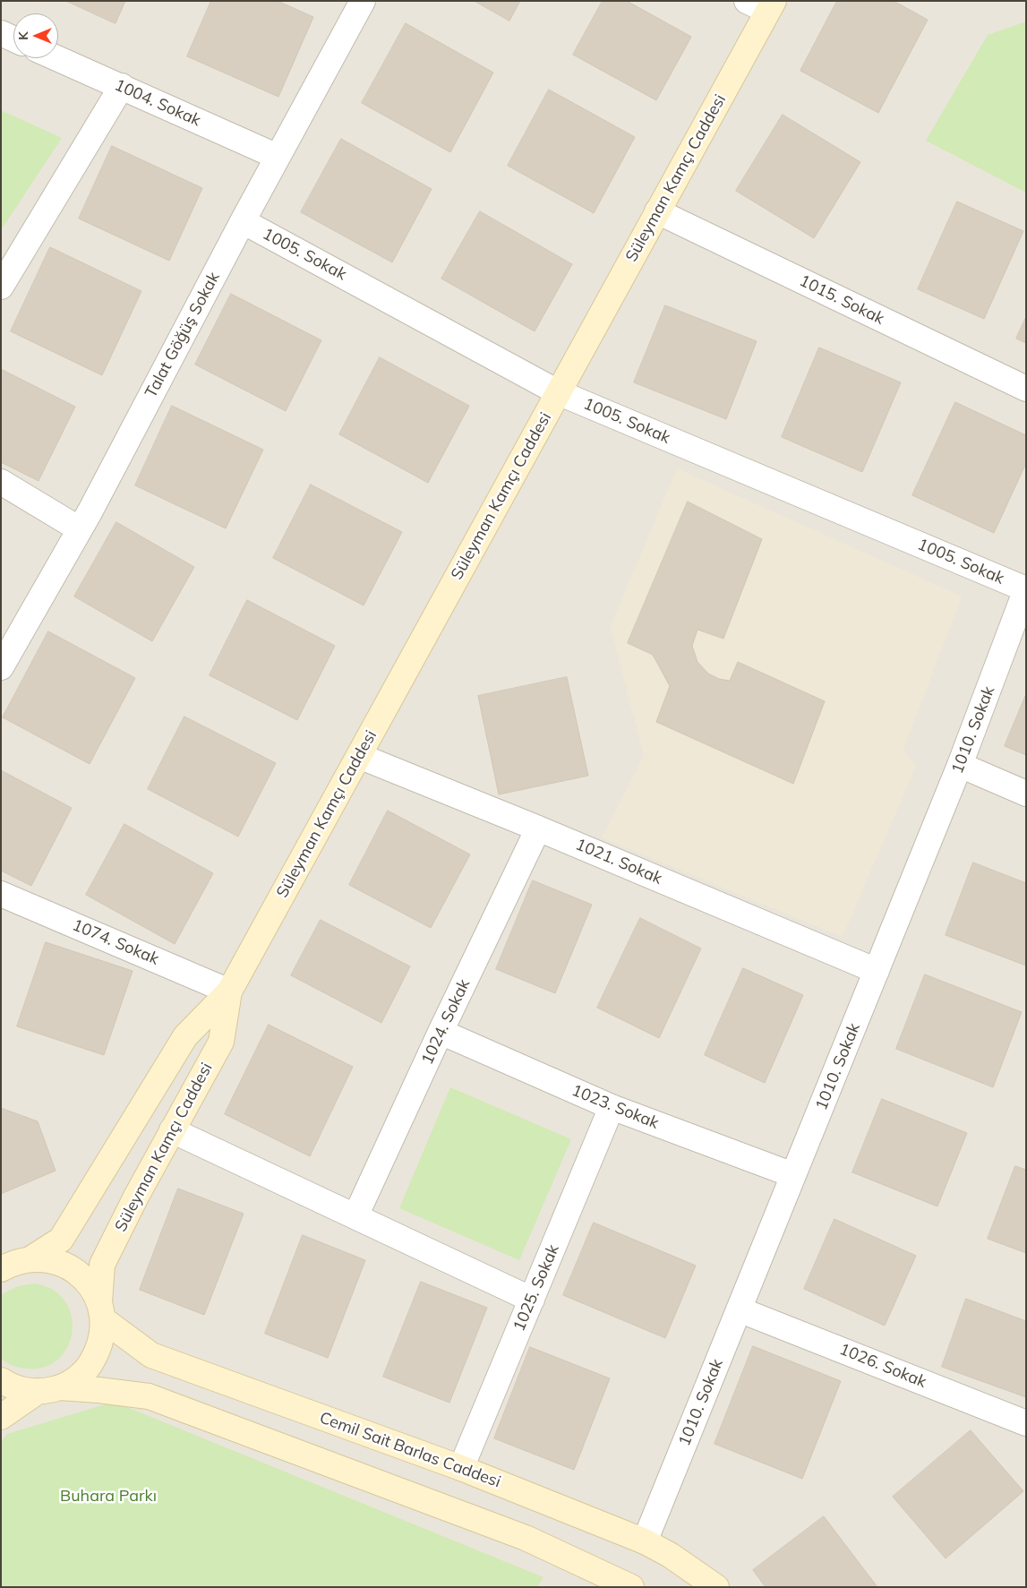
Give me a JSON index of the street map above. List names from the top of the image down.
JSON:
{
  "streets": {
    "street": [
      "1004. Sokak",
      "Süleyman Kamçı Caddesi",
      "1005. Sokak",
      "1015. Sokak",
      "Talat Göğüş Sokak",
      "1010. Sokak",
      "1021. Sokak",
      "1074. Sokak",
      "1024. Sokak",
      "1023. Sokak",
      "1025. Sokak",
      "1026. Sokak",
      "Cemil Sait Barlas Caddesi"
    ]
  },
  "crossings": [
    ["1004. Sokak", "Talat Göğüş Sokak"],
    ["Süleyman Kamçı Caddesi", "1005. Sokak"],
    ["Süleyman Kamçı Caddesi", "1015. Sokak"],
    ["Süleyman Kamçı Caddesi", "1021. Sokak"],
    ["Süleyman Kamçı Caddesi", "1074. Sokak"],
    ["Süleyman Kamçı Caddesi", "Cemil Sait Barlas Caddesi"],
    ["1005. Sokak", "Talat Göğüş Sokak"],
    ["1005. Sokak", "1010. Sokak"],
    ["1010. Sokak", "1021. Sokak"],
    ["1010. Sokak", "1023. Sokak"],
    ["1010. Sokak", "1026. Sokak"],
    ["1010. Sokak", "Cemil Sait Barlas Caddesi"],
    ["1021. Sokak", "1024. Sokak"],
    ["1024. Sokak", "1023. Sokak"],
    ["1023. Sokak", "1025. Sokak"],
    ["1025. Sokak", "Cemil Sait Barlas Caddesi"]
  ],
  "parks": ["Buhara Parkı"],
  "north": "left"
}
